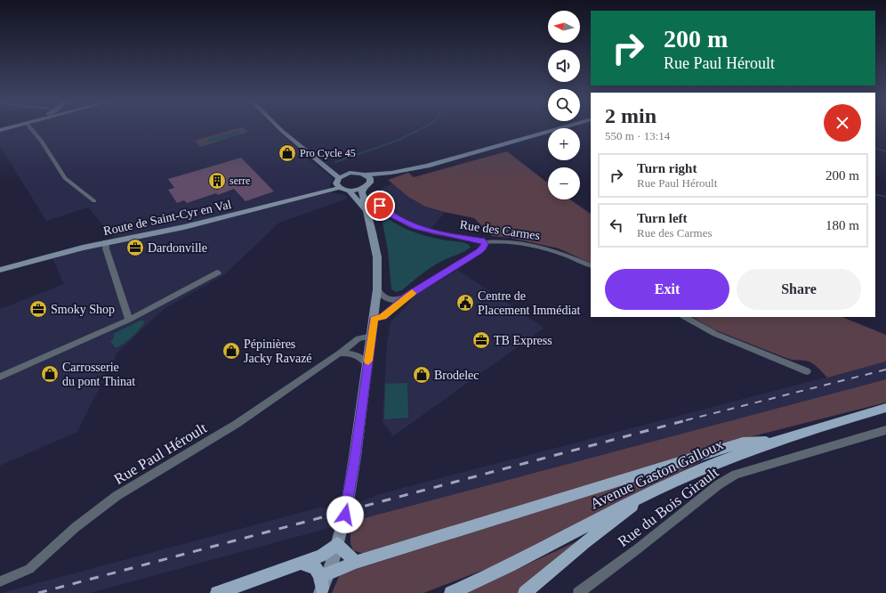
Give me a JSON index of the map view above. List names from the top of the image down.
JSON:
{
  "streets": {
    "main road": ["Route de Saint-Cyr en Val", "Avenue Gaston Galloux"],
    "street": ["Rue des Carmes", "Rue Paul Héroult", "Rue du Bois Girault"]
  },
  "places": {
    "shop": [
      "Pro Cycle 45",
      "Pépinières Jacky Ravazé",
      "Carrosserie du pont Thinat",
      "Brodelec"
    ],
    "building": ["serre"],
    "office": ["Dardonville", "Smoky Shop", "TB Express"],
    "public building": ["Centre de Placement Immédiat"]
  },
  "north": "left",
  "page": {
    "map_buttons": ["+", "−"],
    "turn": ["200 m", "Rue Paul Héroult"],
    "heading": ["2 min", "550 m · 13:14"],
    "list": [
      {
        "name": "Turn right",
        "note": "Rue Paul Héroult",
        "value": "200 m"
      },
      {
        "name": "Turn left",
        "note": "Rue des Carmes",
        "value": "180 m"
      }
    ],
    "buttons": ["Exit", "Share"]
  }
}
